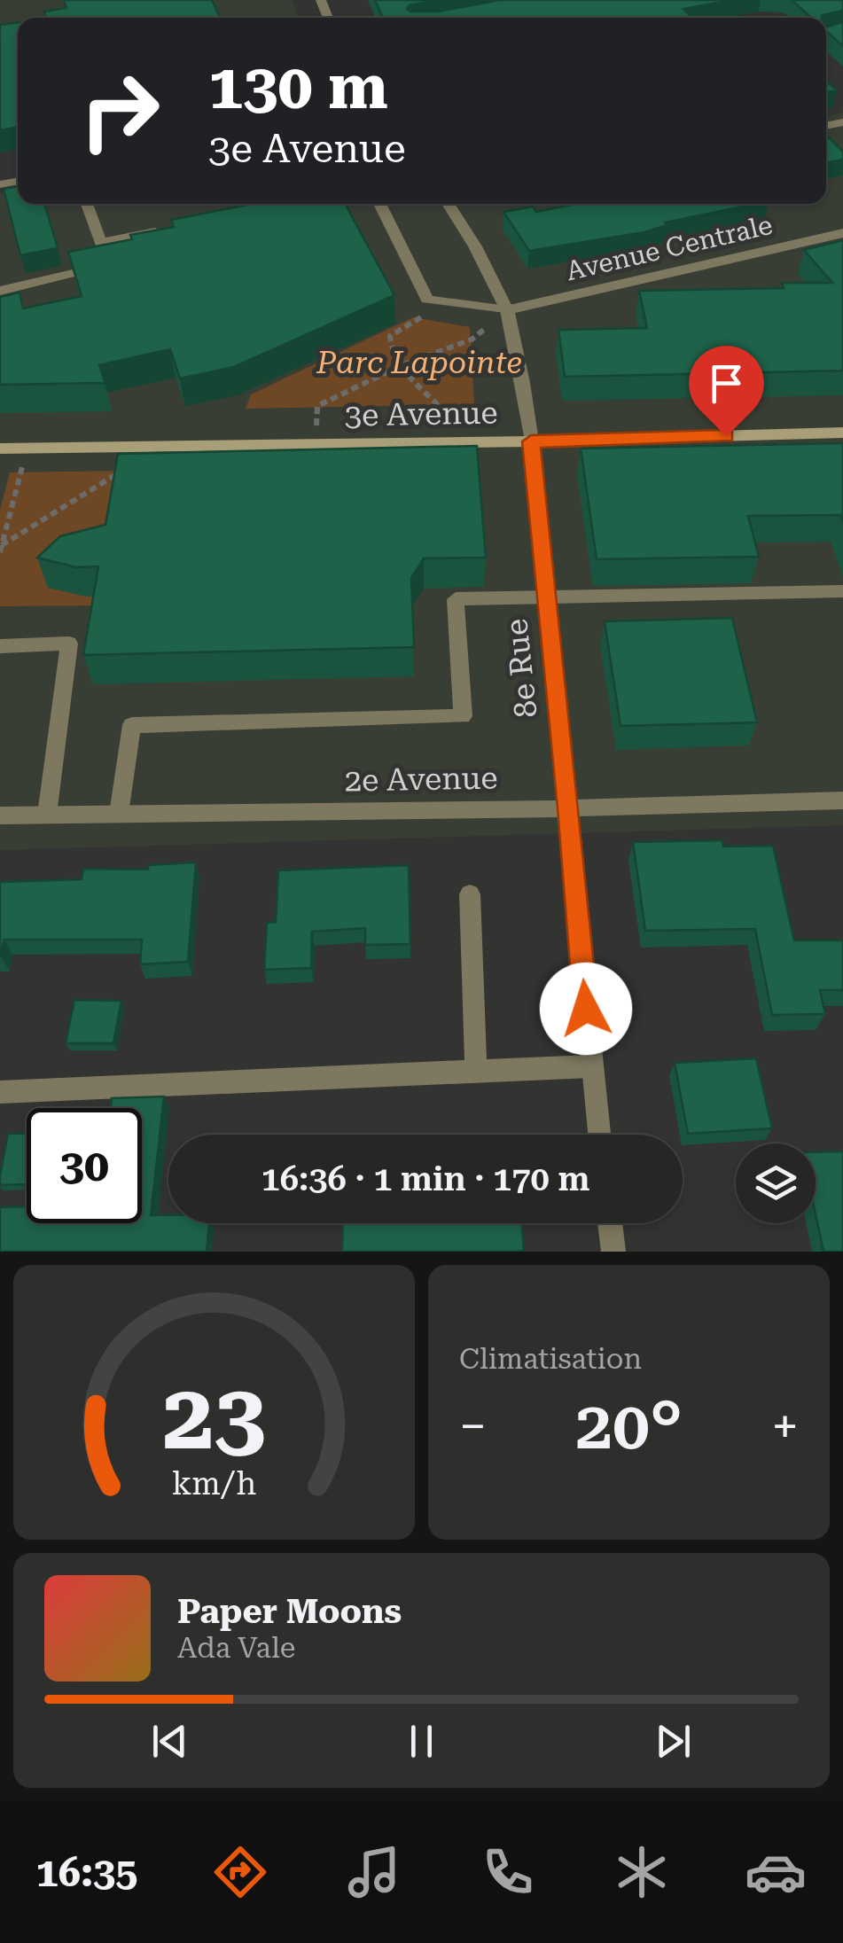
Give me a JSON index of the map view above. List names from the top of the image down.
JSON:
{
  "streets": {
    "main road": ["3e Avenue"],
    "street": ["Avenue Centrale", "8e Rue", "2e Avenue"]
  },
  "crossings": [
    ["Avenue Centrale", "8e Rue"],
    ["3e Avenue", "8e Rue"],
    ["8e Rue", "2e Avenue"]
  ],
  "parks": ["Parc Lapointe"],
  "page": {
    "turn": ["130 m", "3e Avenue"],
    "limit": "30",
    "trip": "16:36 · 1 min · 170 m",
    "tile": "Climatisation",
    "heat": ["−", "20°", "+"],
    "song": ["Paper Moons", "Ada Vale"],
    "tabs": "16:35",
    "gauge": ["23", "km/h"]
  }
}
